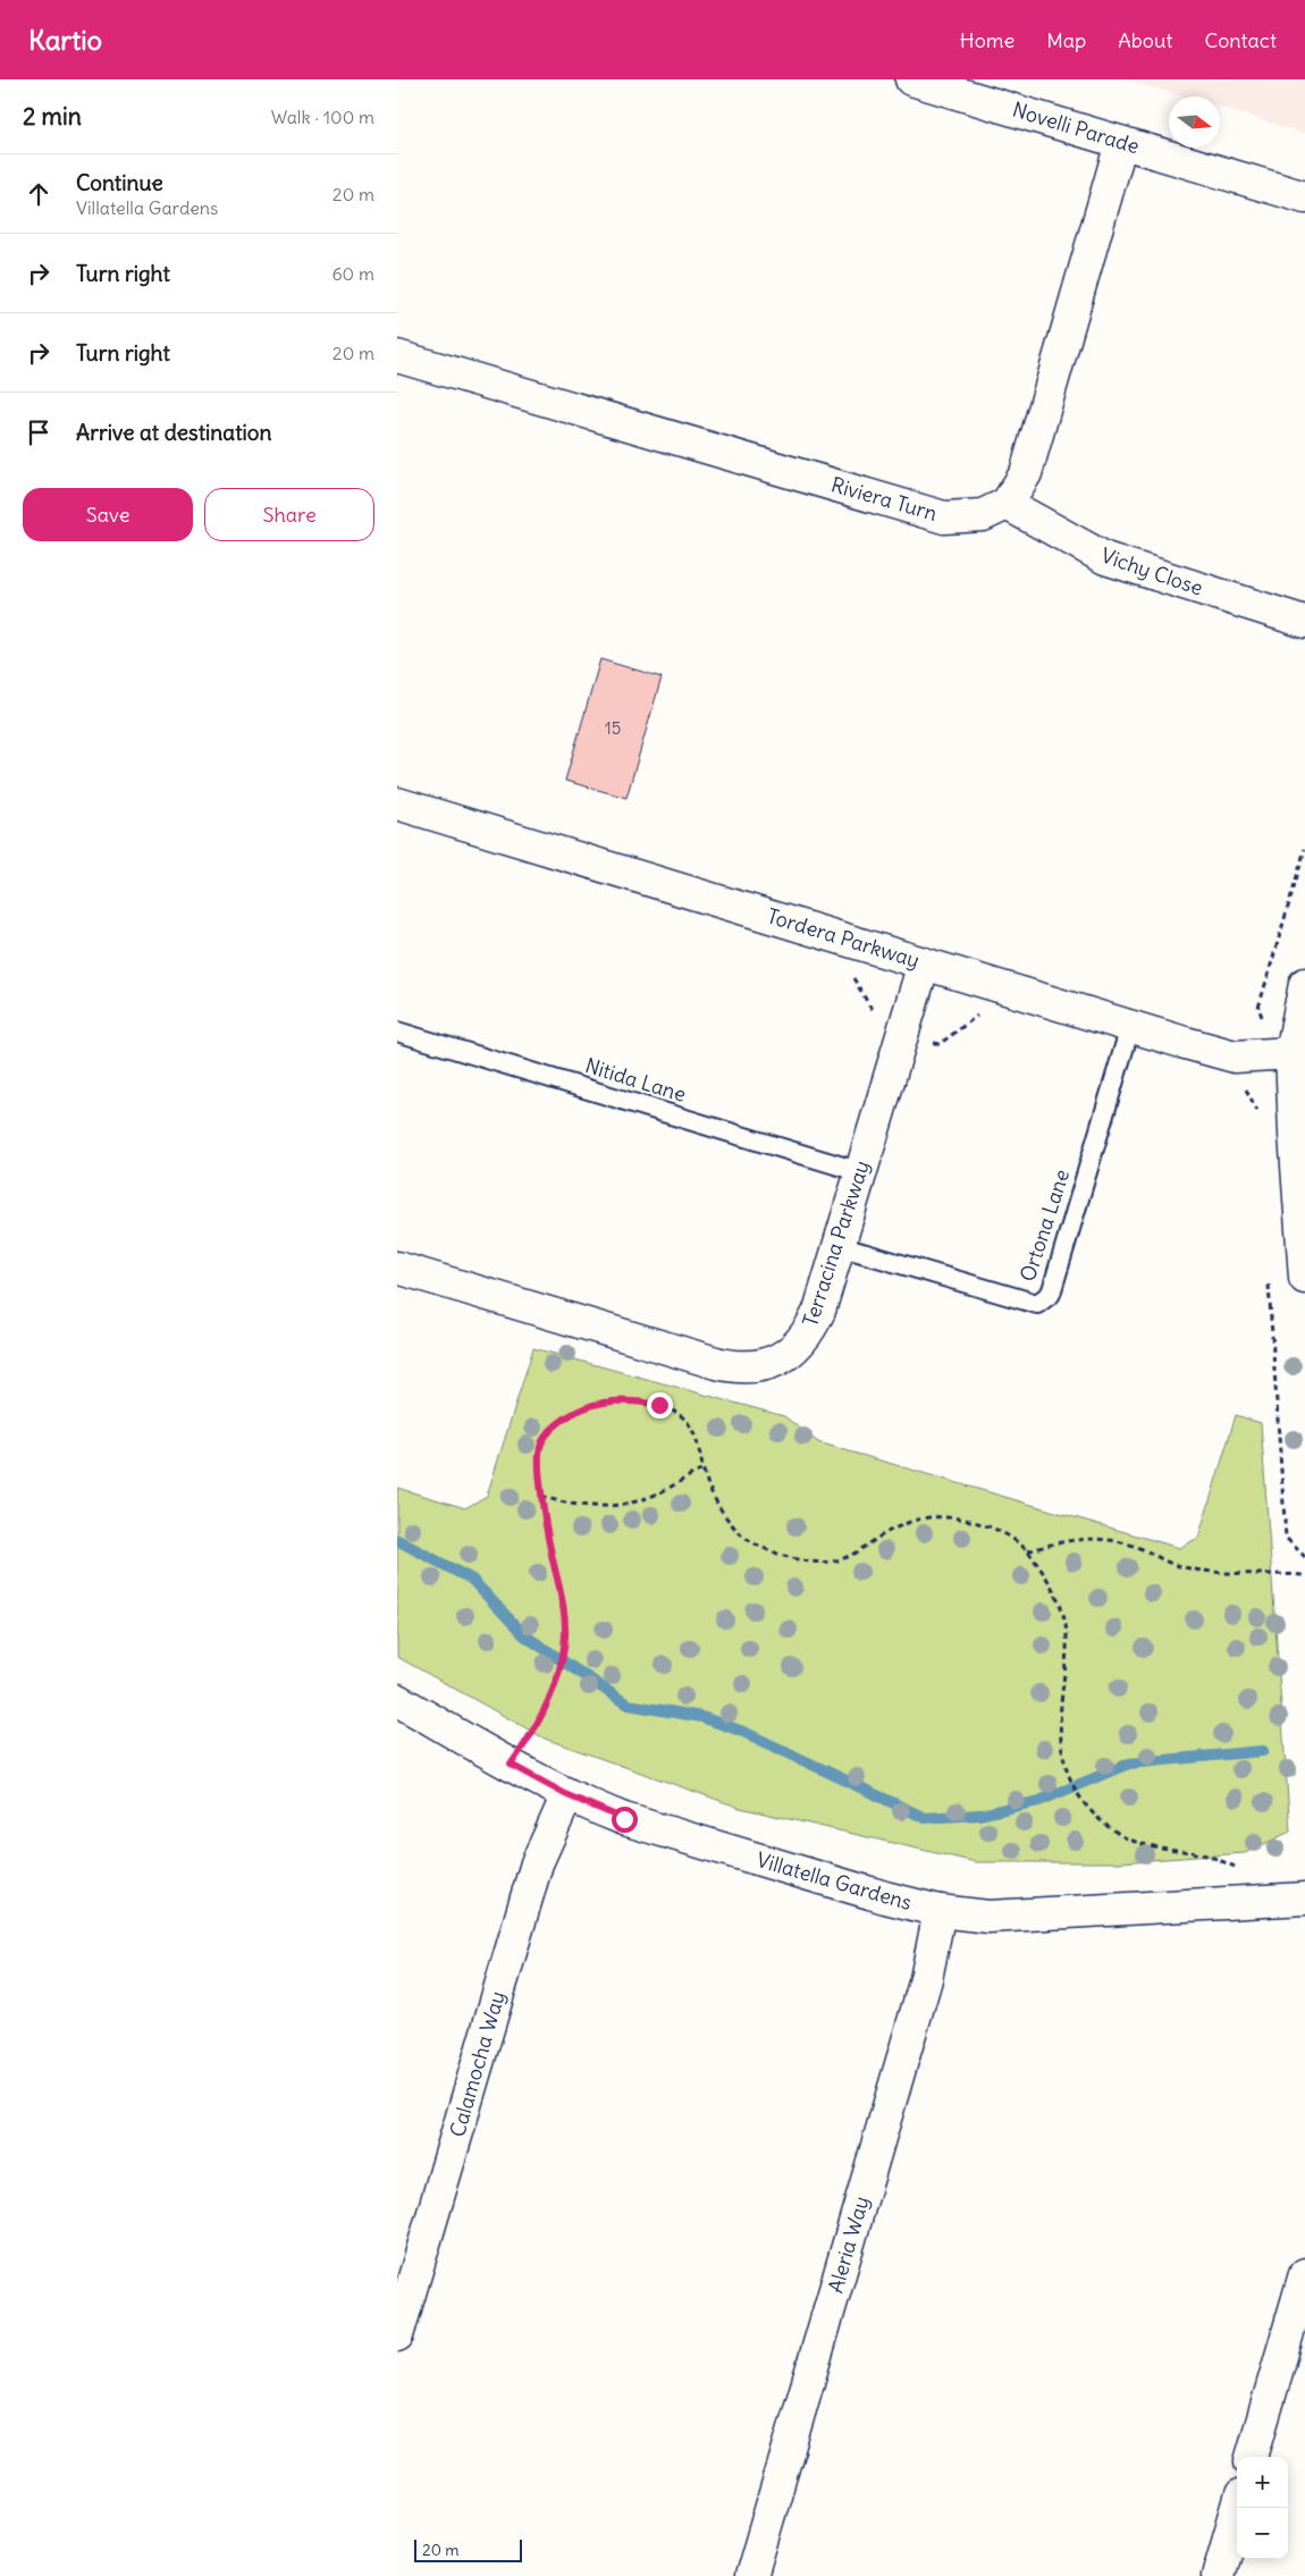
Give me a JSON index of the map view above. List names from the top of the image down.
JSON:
{
  "streets": {
    "street": [
      "Novelli Parade",
      "Riviera Turn",
      "Vichy Close",
      "Tordera Parkway",
      "Terracina Parkway",
      "Villatella Gardens",
      "Calamocha Way",
      "Aleria Way"
    ],
    "lane": ["Nitida Lane", "Ortona Lane"]
  },
  "crossings": [
    ["Riviera Turn", "Vichy Close"],
    ["Tordera Parkway", "Ortona Lane"],
    ["Tordera Parkway", "Terracina Parkway"],
    ["Nitida Lane", "Terracina Parkway"],
    ["Ortona Lane", "Terracina Parkway"],
    ["Villatella Gardens", "Calamocha Way"],
    ["Villatella Gardens", "Aleria Way"]
  ],
  "house_numbers": ["15"],
  "scale_bar": "20 m",
  "north": "right",
  "page": {
    "header": "Kartio",
    "nav": [
      "Home",
      "Map",
      "About",
      "Contact"
    ],
    "heading": ["2 min", "Walk · 100 m"],
    "list": [
      ["Continue", "Villatella Gardens", "20 m"],
      ["Turn right", "60 m"],
      ["Turn right", "20 m"],
      "Arrive at destination"
    ],
    "buttons": ["Save", "Share"],
    "map_buttons": ["+", "−"],
    "scale": "20 m"
  }
}
